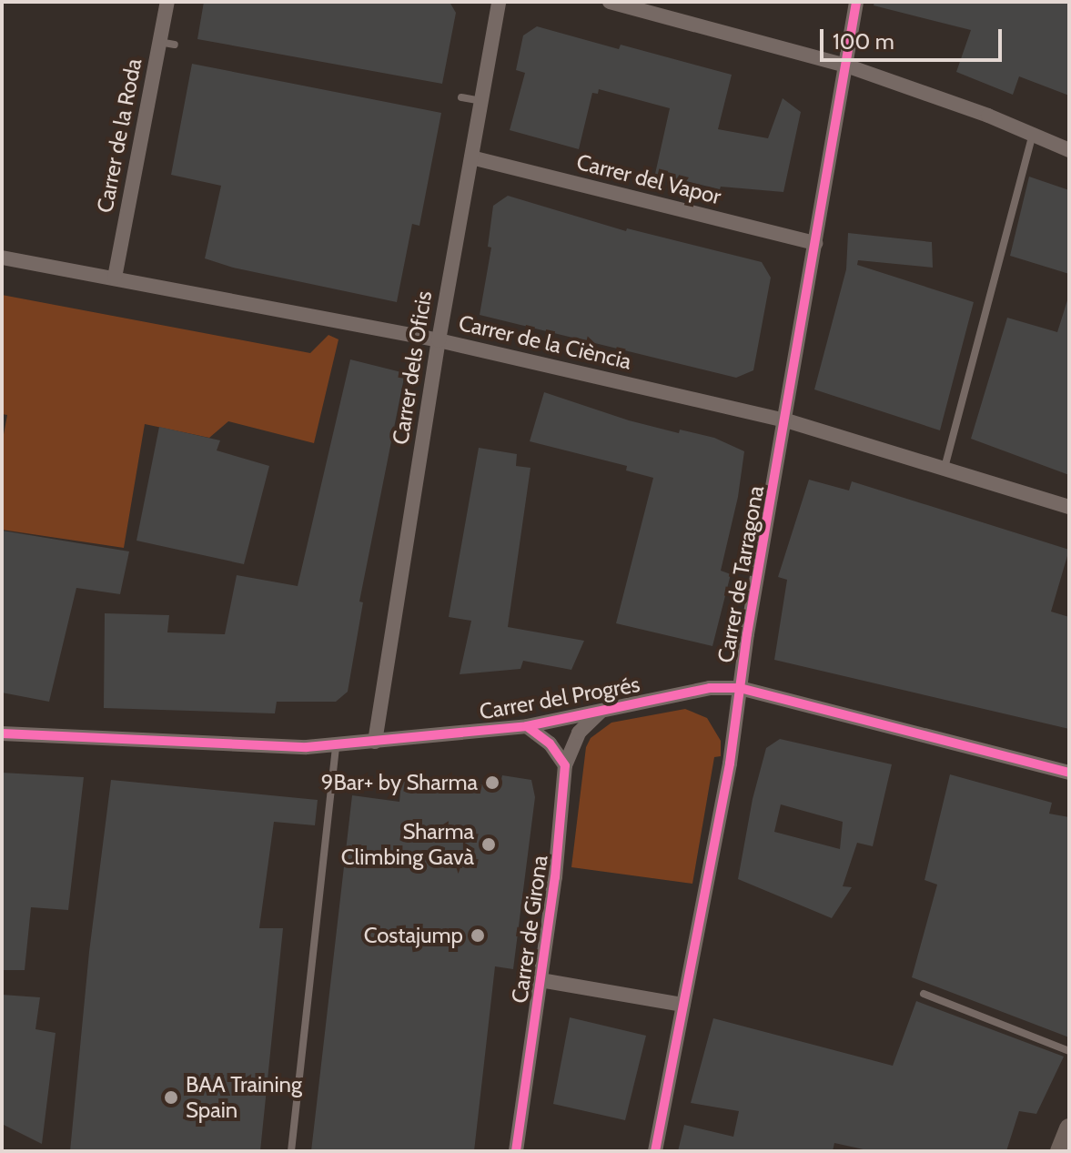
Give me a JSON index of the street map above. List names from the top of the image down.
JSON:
{
  "streets": {
    "street": [
      "Carrer de la Roda",
      "Carrer del Vapor",
      "Carrer de la Ciència",
      "Carrer dels Oficis",
      "Carrer de Tarragona",
      "Carrer del Progrés",
      "Carrer de Girona"
    ]
  },
  "crossings": [
    ["Carrer de la Roda", "Carrer de la Ciència"],
    ["Carrer del Vapor", "Carrer dels Oficis"],
    ["Carrer del Vapor", "Carrer de Tarragona"],
    ["Carrer de la Ciència", "Carrer dels Oficis"],
    ["Carrer de la Ciència", "Carrer de Tarragona"],
    ["Carrer dels Oficis", "Carrer del Progrés"],
    ["Carrer de Tarragona", "Carrer del Progrés"],
    ["Carrer del Progrés", "Carrer de Girona"]
  ],
  "places": [
    "9Bar+ by Sharma",
    "Sharma Climbing Gavà",
    "Costajump",
    "BAA Training Spain"
  ],
  "scale_bar": "100 m"
}
